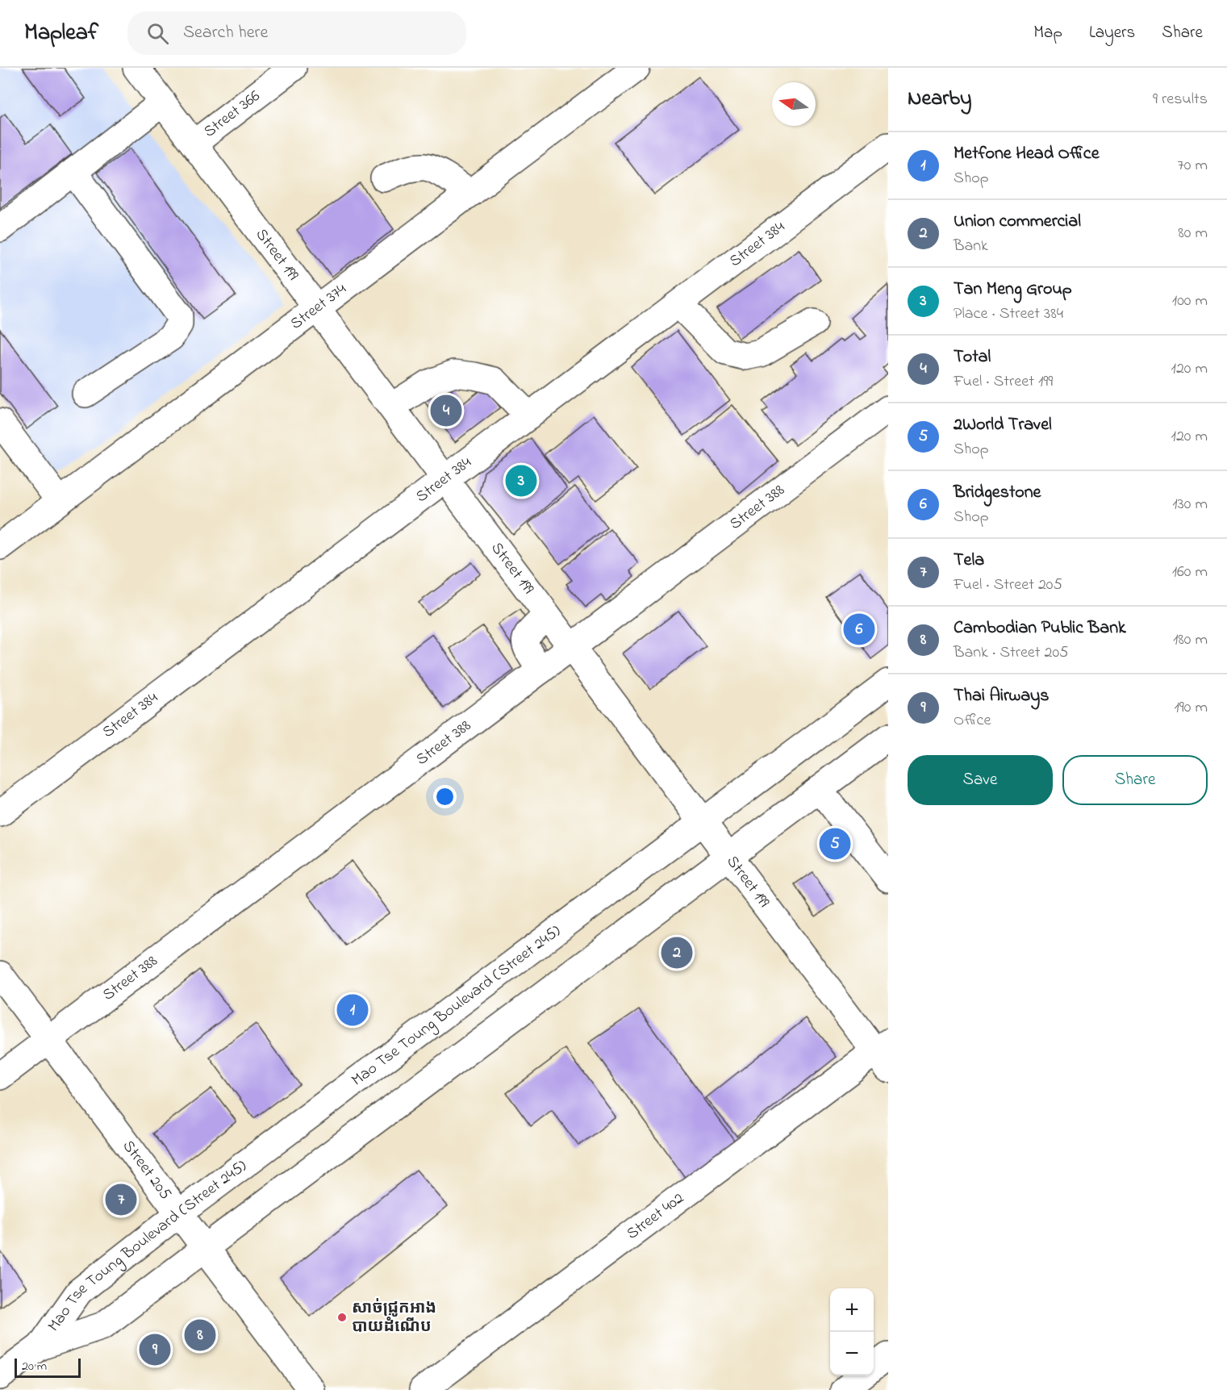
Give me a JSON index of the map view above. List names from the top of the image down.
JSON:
{
  "streets": {
    "street": [
      "Street 366",
      "Street 384",
      "Street 199",
      "Street 374",
      "Street 388",
      "Mao Tse Toung Boulevard (Street 245)",
      "Street 205",
      "Street 402"
    ]
  },
  "crossings": [
    ["Street 366", "Street 199"],
    ["Street 384", "Street 199"],
    ["Street 199", "Street 374"],
    ["Street 199", "Street 388"],
    ["Street 199", "Mao Tse Toung Boulevard (Street 245)"],
    ["Street 199", "Street 402"],
    ["Street 388", "Street 205"],
    ["Mao Tse Toung Boulevard (Street 245)", "Street 205"]
  ],
  "places": ["សាច់ជ្រូកអាង បាយដំណើប"],
  "scale_bar": "20 m",
  "north": "left",
  "page": {
    "header": "Mapleaf",
    "search": "Search here",
    "nav": ["Map", "Layers", "Share"],
    "heading": ["Nearby", "9 results"],
    "list": [
      {
        "mark": "1",
        "name": "Metfone Head Office",
        "note": "Shop",
        "value": "70 m"
      },
      {
        "mark": "2",
        "name": "Union commercial",
        "note": "Bank",
        "value": "80 m"
      },
      {
        "mark": "3",
        "name": "Tan Meng Group",
        "note": "Place · Street 384",
        "value": "100 m"
      },
      {
        "mark": "4",
        "name": "Total",
        "note": "Fuel · Street 199",
        "value": "120 m"
      },
      {
        "mark": "5",
        "name": "2World Travel",
        "note": "Shop",
        "value": "120 m"
      },
      {
        "mark": "6",
        "name": "Bridgestone",
        "note": "Shop",
        "value": "130 m"
      },
      {
        "mark": "7",
        "name": "Tela",
        "note": "Fuel · Street 205",
        "value": "160 m"
      },
      {
        "mark": "8",
        "name": "Cambodian Public Bank",
        "note": "Bank · Street 205",
        "value": "180 m"
      },
      {
        "mark": "9",
        "name": "Thai Airways",
        "note": "Office",
        "value": "190 m"
      }
    ],
    "pins": [
      "4",
      "3",
      "6",
      "5",
      "2",
      "1",
      "7",
      "8",
      "9"
    ],
    "buttons": ["Save", "Share"],
    "map_buttons": ["+", "−"],
    "scale": "20 m"
  }
}
